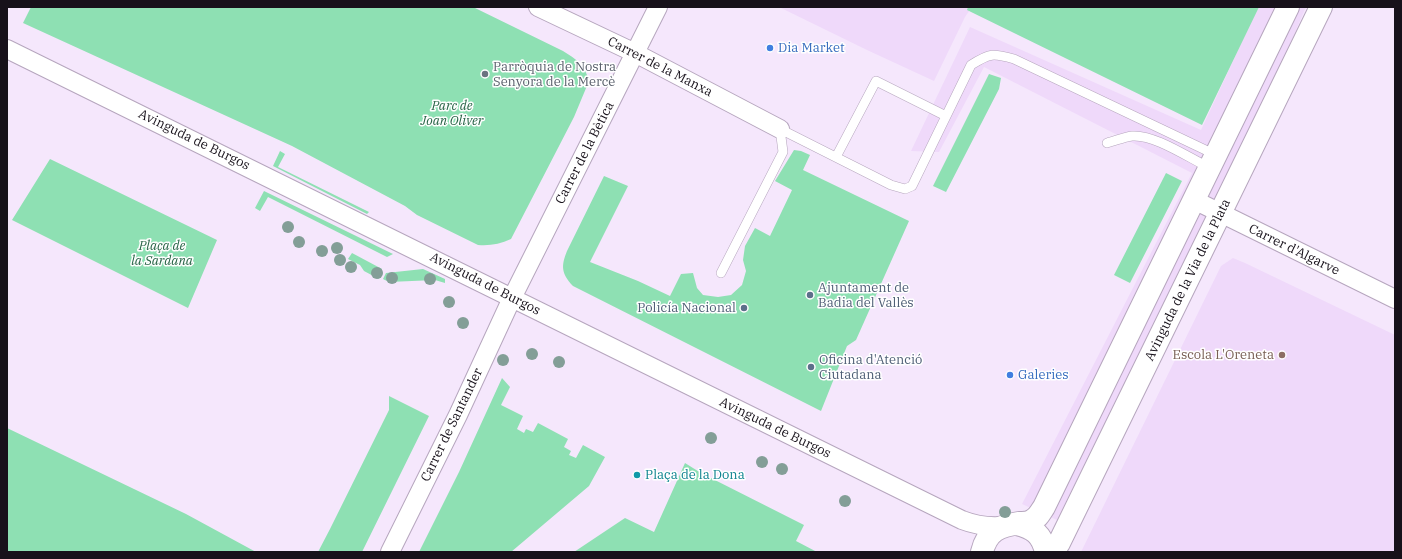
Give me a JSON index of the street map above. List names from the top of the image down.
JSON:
{
  "streets": {
    "street": [
      "Carrer de la Manxa",
      "Avinguda de Burgos",
      "Carrer de la Bètica",
      "Carrer d'Algarve",
      "Avinguda de la Via de la Plata",
      "Carrer de Santander"
    ]
  },
  "crossings": [
    ["Carrer de la Manxa", "Carrer de la Bètica"],
    ["Avinguda de Burgos", "Carrer de la Bètica"],
    ["Avinguda de Burgos", "Carrer de Santander"],
    ["Carrer de la Bètica", "Carrer de Santander"],
    ["Carrer d'Algarve", "Avinguda de la Via de la Plata"]
  ],
  "parks": ["Parc de Joan Oliver", "Plaça de la Sardana"],
  "places": [
    "Dia Market",
    "Parròquia de Nostra Senyora de la Mercè",
    "Ajuntament de Badia del Vallès",
    "Policía Nacional",
    "Escola L'Oreneta",
    "Oficina d'Atenció Ciutadana",
    "Galeries",
    "Plaça de la Dona"
  ]
}
